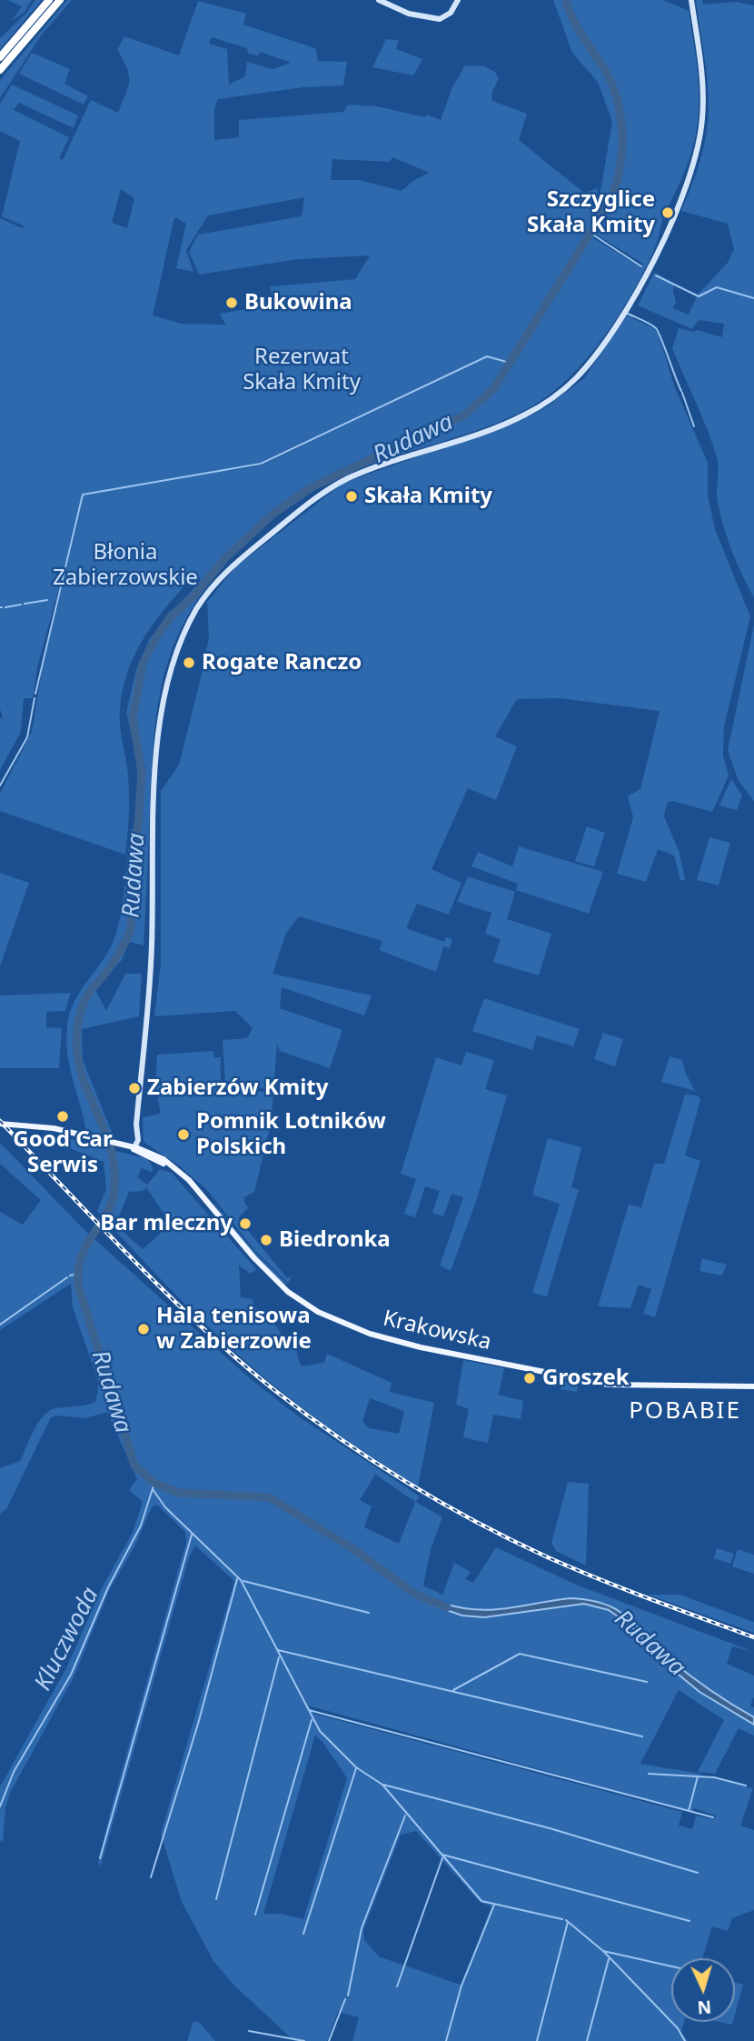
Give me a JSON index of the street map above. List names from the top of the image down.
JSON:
{
  "streets": {
    "main road": ["Krakowska"]
  },
  "districts": ["POBABIE"],
  "water": ["Rudawa", "Kluczwoda"],
  "parks": ["Rezerwat Skała Kmity", "Błonia Zabierzowskie"],
  "places": [
    "Szczyglice Skała Kmity",
    "Bukowina",
    "Skała Kmity",
    "Rogate Ranczo",
    "Zabierzów Kmity",
    "Good Car Serwis",
    "Pomnik Lotników Polskich",
    "Bar mleczny",
    "Biedronka",
    "Hala tenisowa w Zabierzowie",
    "Groszek"
  ],
  "north": "bottom"
}
